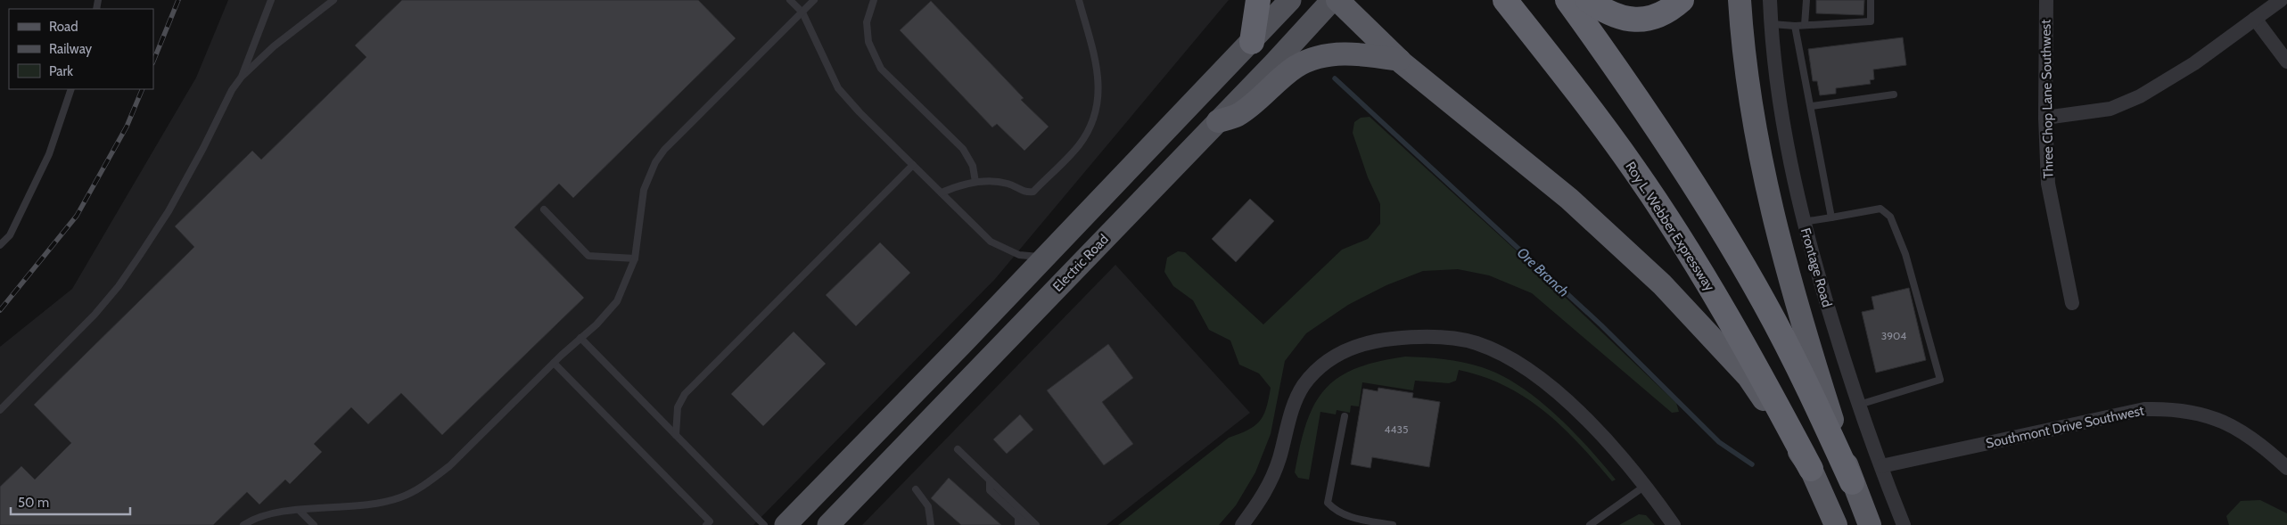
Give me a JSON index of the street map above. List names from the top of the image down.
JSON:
{
  "streets": {
    "highway": ["Roy L. Webber Expressway"],
    "main road": ["Electric Road"],
    "street": ["Three Chop Lane Southwest", "Frontage Road", "Southmont Drive Southwest"]
  },
  "crossings": [
    ["Frontage Road", "Southmont Drive Southwest"]
  ],
  "water": ["Ore Branch"],
  "house_numbers": ["3904", "4435"],
  "legend": ["Road", "Railway", "Park"],
  "scale_bar": "50 m"
}
